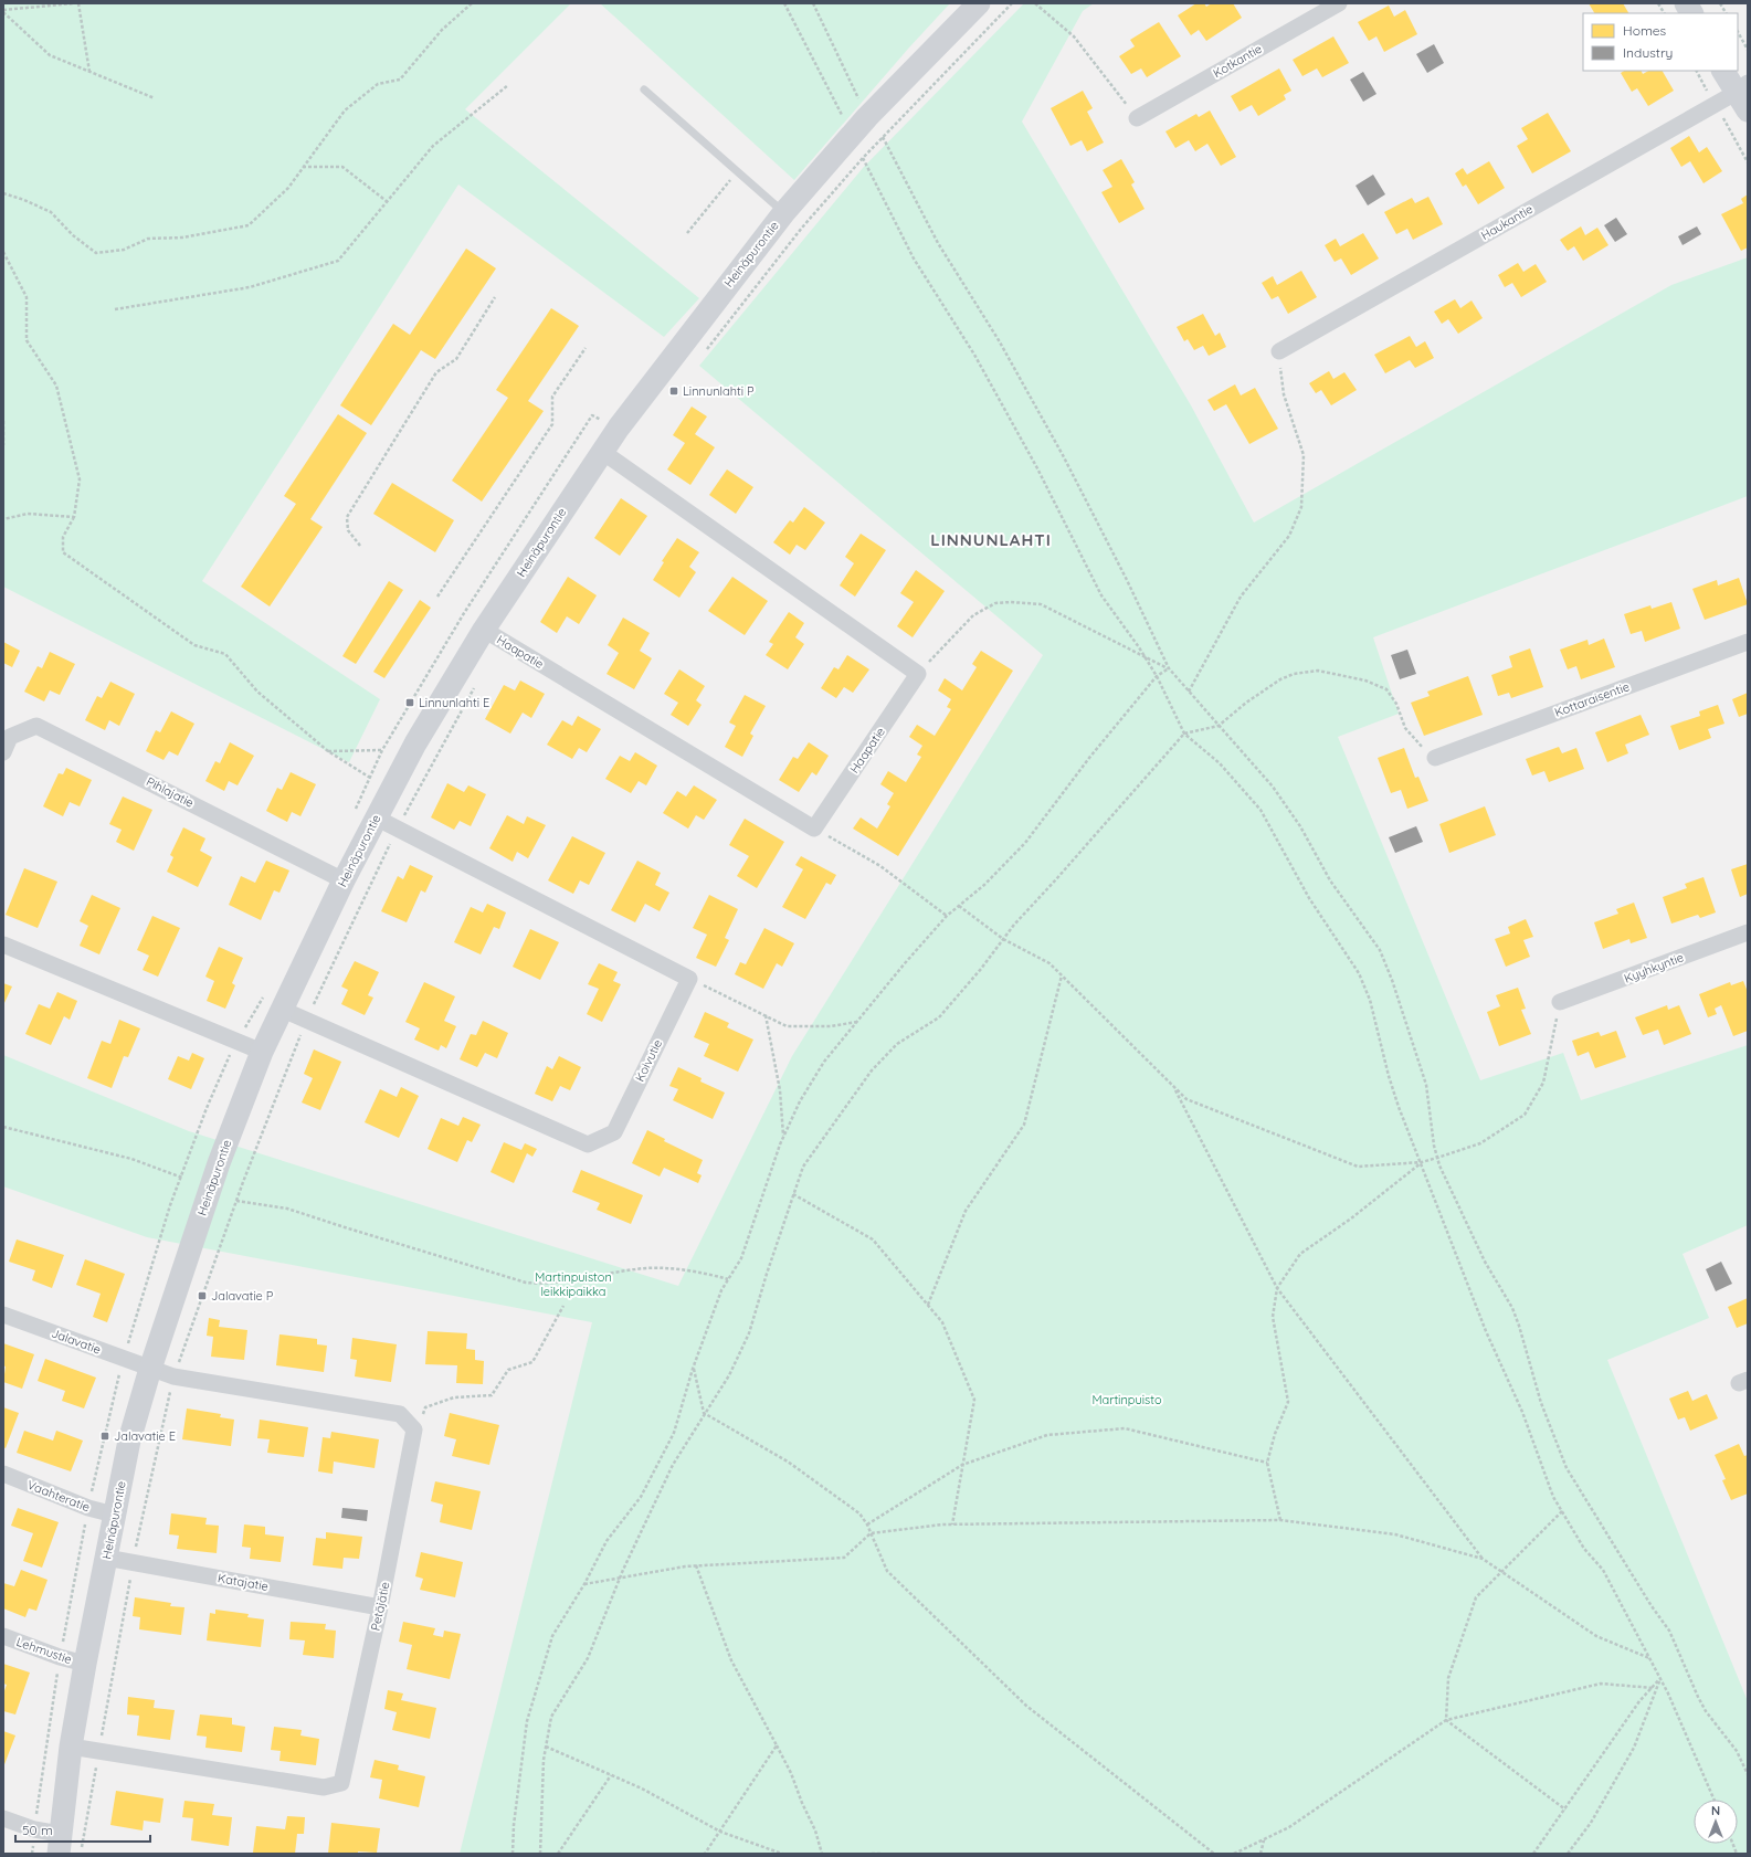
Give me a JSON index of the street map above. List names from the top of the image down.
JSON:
{
  "streets": {
    "street": [
      "Kotkantie",
      "Haukantie",
      "Heinäpurontie",
      "Haapatie",
      "Kottaraisentie",
      "Pihlajatie",
      "Kyyhkyntie",
      "Koivutie",
      "Jalavatie",
      "Vaahteratie",
      "Katajatie",
      "Petäjätie",
      "Lehmustie"
    ]
  },
  "crossings": [
    ["Heinäpurontie", "Haapatie"],
    ["Heinäpurontie", "Pihlajatie"],
    ["Heinäpurontie", "Koivutie"],
    ["Heinäpurontie", "Jalavatie"],
    ["Heinäpurontie", "Vaahteratie"],
    ["Heinäpurontie", "Katajatie"],
    ["Heinäpurontie", "Petäjätie"],
    ["Heinäpurontie", "Lehmustie"],
    ["Katajatie", "Petäjätie"]
  ],
  "districts": ["LINNUNLAHTI"],
  "parks": ["Martinpuiston leikkipaikka", "Martinpuisto"],
  "places": {
    "transit": [
      "Linnunlahti P",
      "Linnunlahti E",
      "Jalavatie P",
      "Jalavatie E"
    ]
  },
  "legend": ["Homes", "Industry"],
  "scale_bar": "50 m",
  "north": "top"
}
